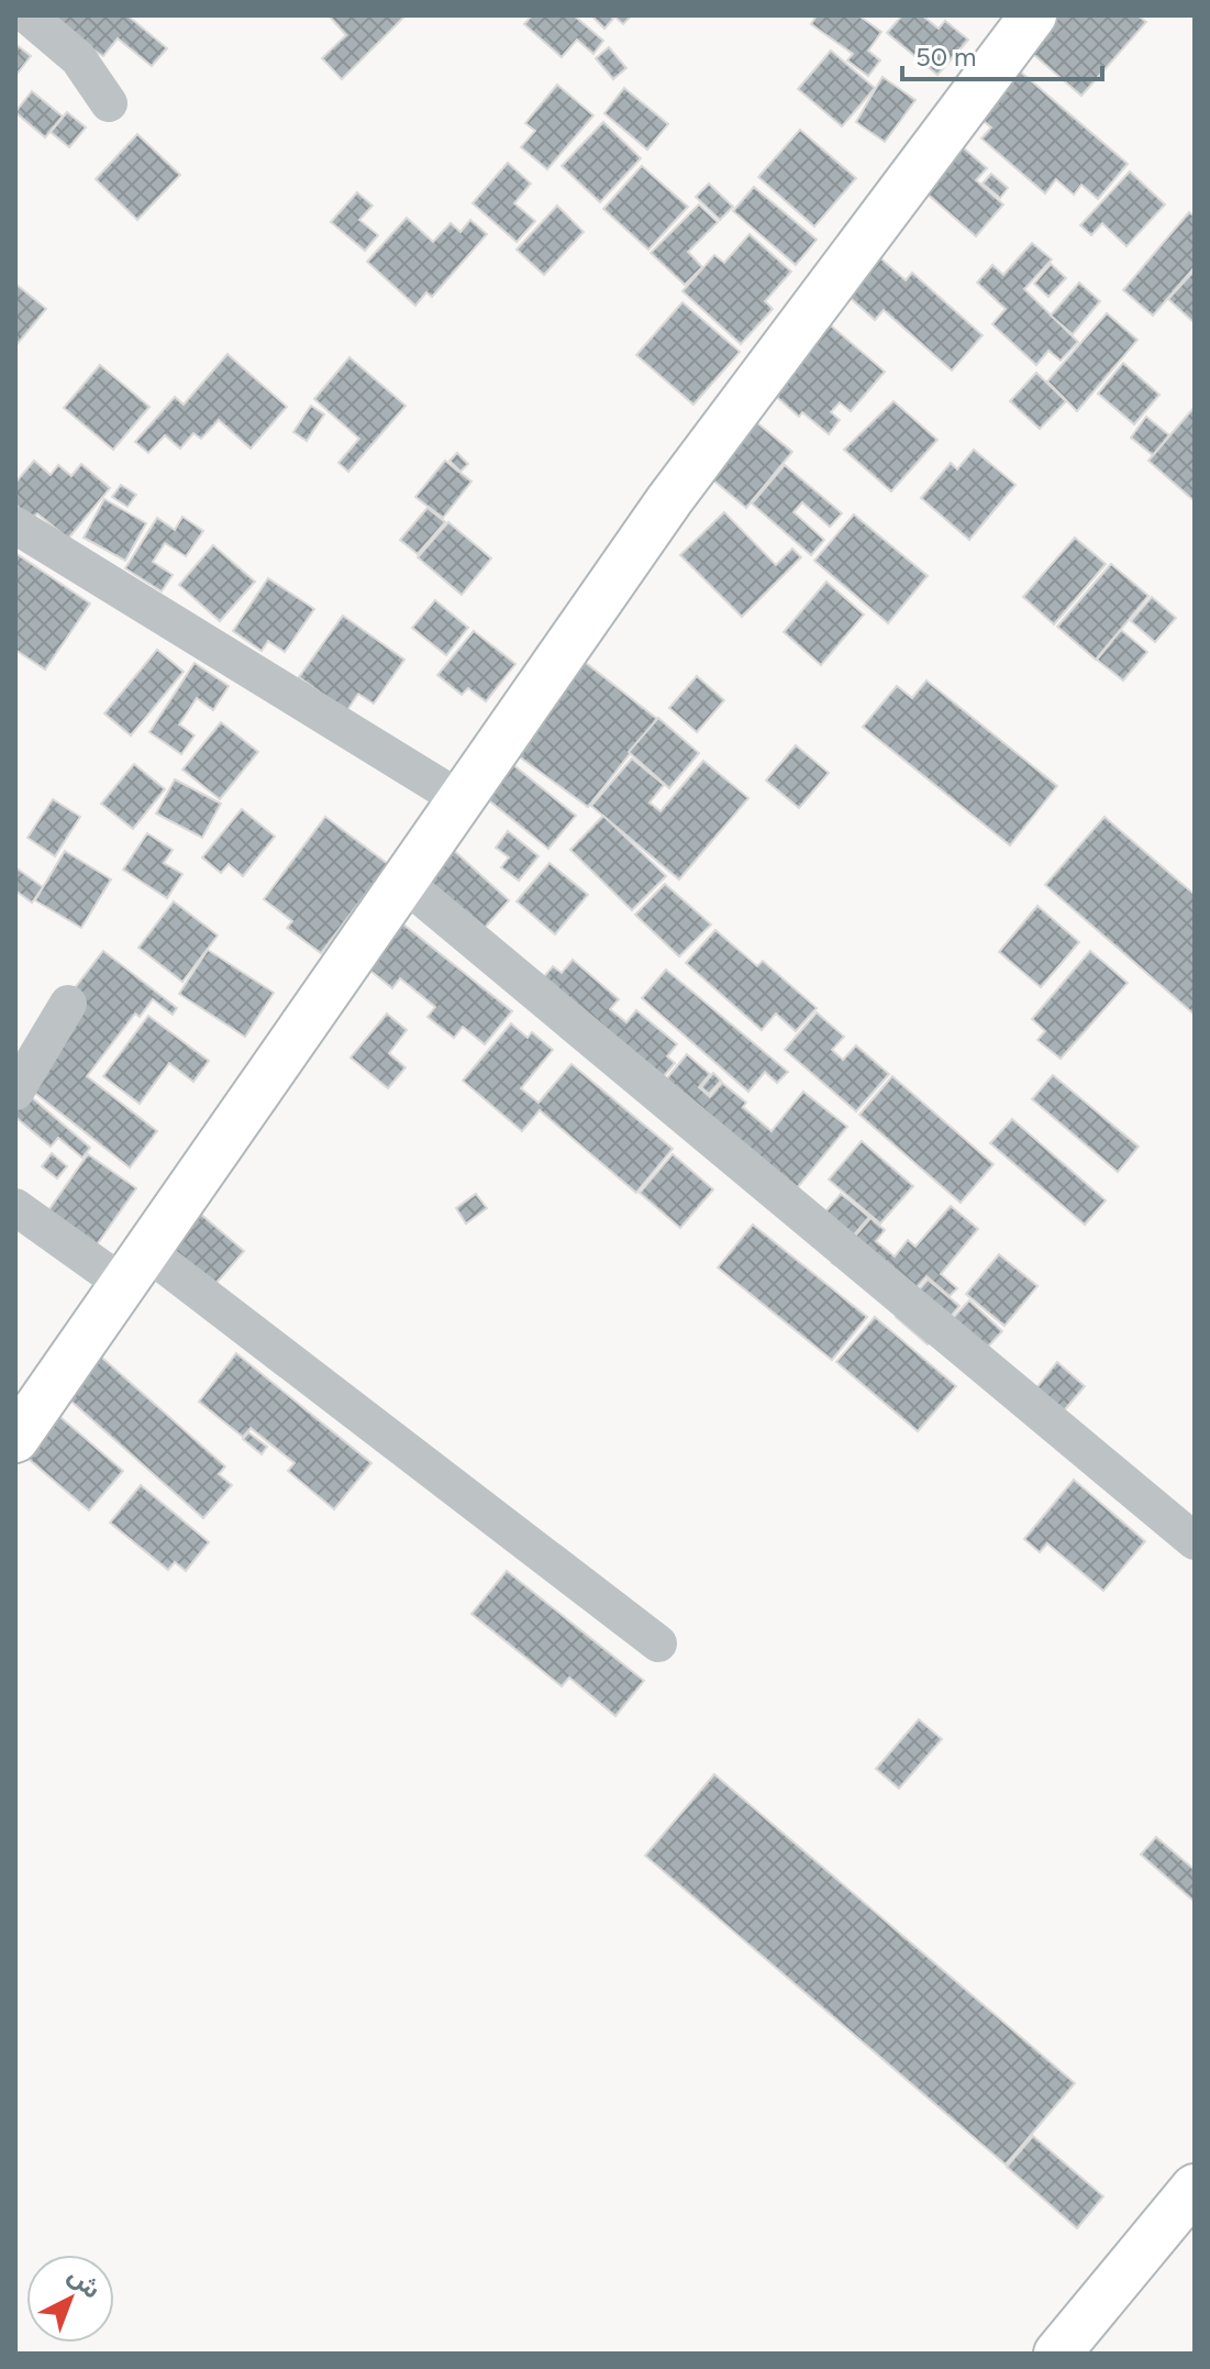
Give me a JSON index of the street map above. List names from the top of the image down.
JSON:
{
  "scale_bar": "50 m",
  "north": "top right"
}
